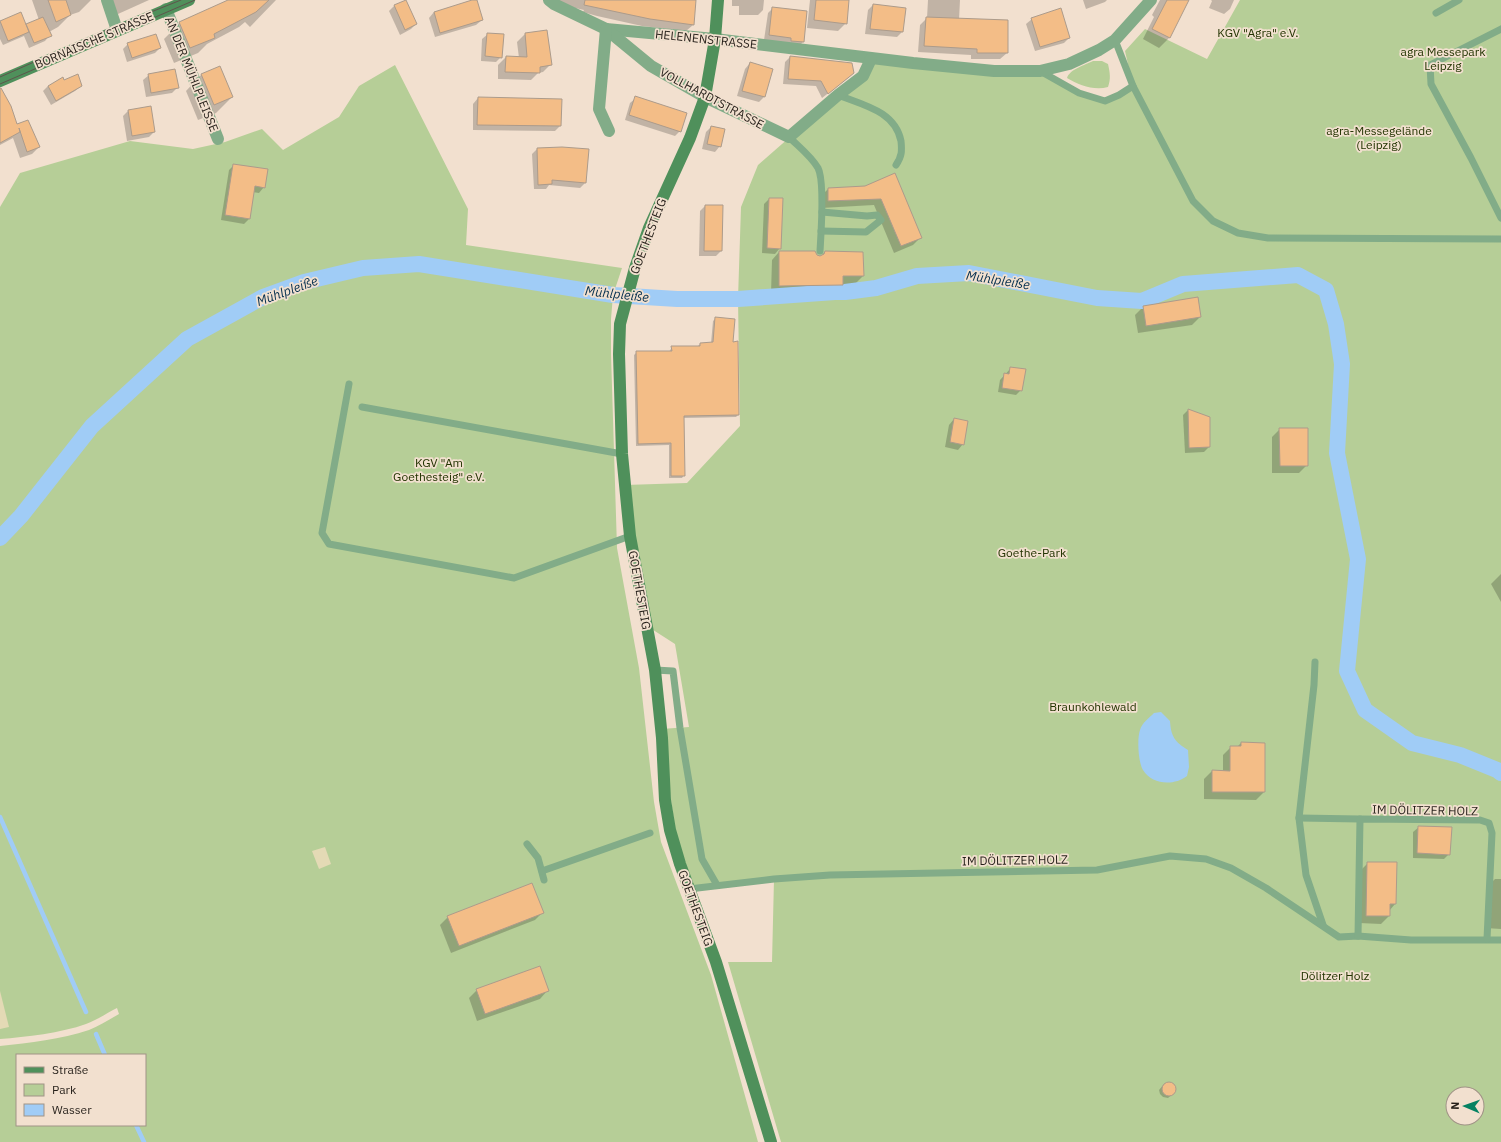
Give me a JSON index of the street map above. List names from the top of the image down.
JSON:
{
  "streets": {
    "main road": ["BORNAISCHE STRASSE", "GOETHESTEIG"],
    "street": ["HELENENSTRASSE", "AN DER MÜHLPLEISSE", "VOLLHARDTSTRASSE"],
    "lane": ["IM DÖLITZER HOLZ"]
  },
  "crossings": [
    ["HELENENSTRASSE", "VOLLHARDTSTRASSE"],
    ["HELENENSTRASSE", "GOETHESTEIG"],
    ["BORNAISCHE STRASSE", "AN DER MÜHLPLEISSE"],
    ["VOLLHARDTSTRASSE", "GOETHESTEIG"],
    ["GOETHESTEIG", "IM DÖLITZER HOLZ"]
  ],
  "water": ["Mühlpleiße"],
  "parks": [
    "KGV \"Agra\" e.V.",
    "agra Messepark Leipzig",
    "agra-Messegelände (Leipzig)",
    "KGV \"Am Goethesteig\" e.V.",
    "Goethe-Park",
    "Braunkohlewald",
    "Dölitzer Holz"
  ],
  "legend": ["Straße", "Park", "Wasser"],
  "north": "left"
}
